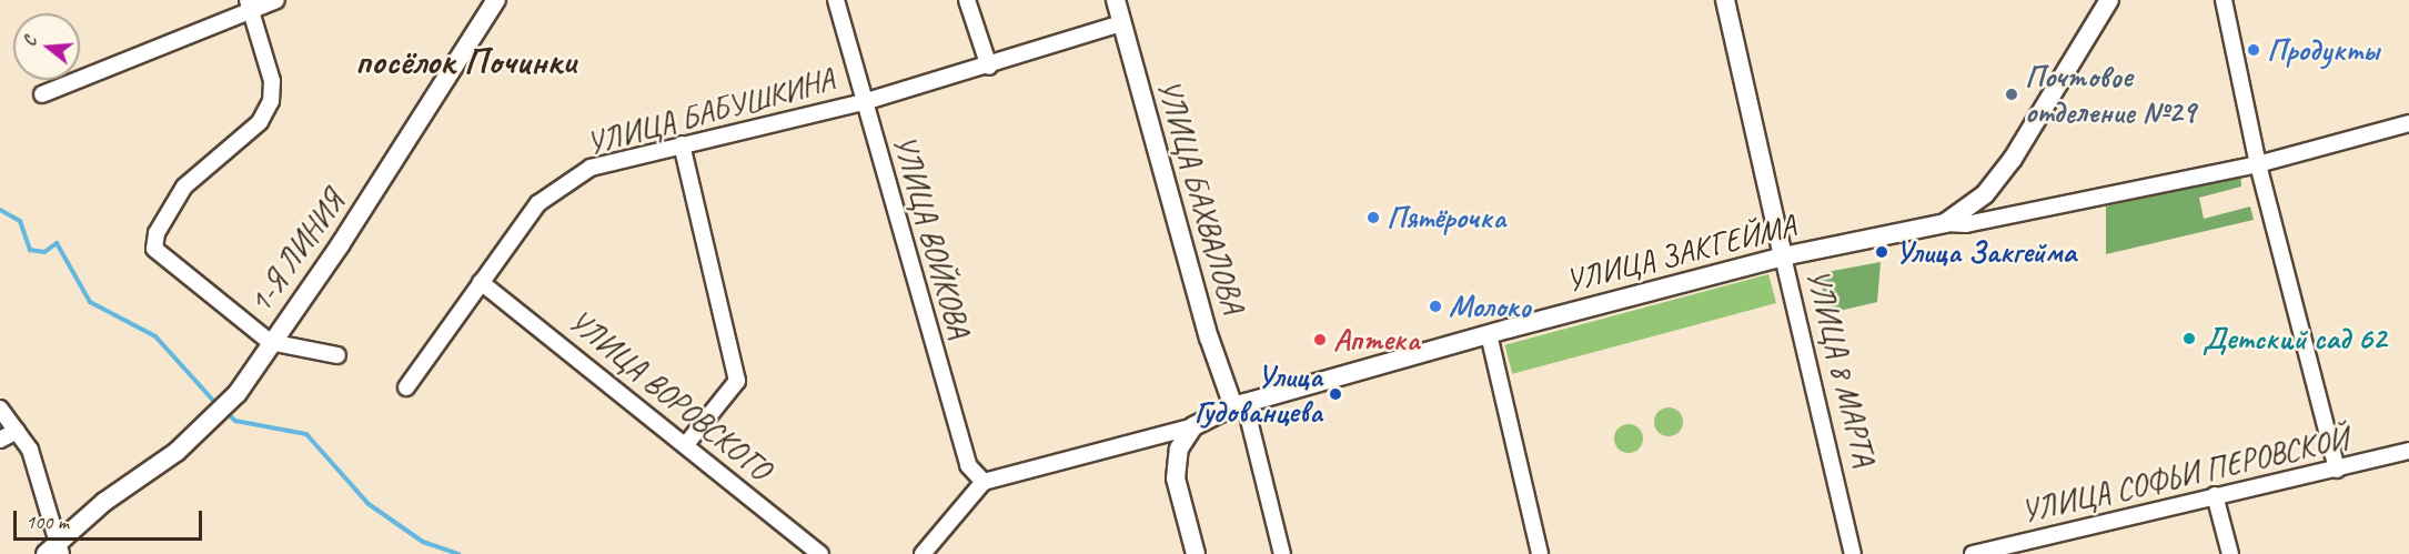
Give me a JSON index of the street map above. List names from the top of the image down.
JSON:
{
  "streets": {
    "street": [
      "УЛИЦА БАБУШКИНА",
      "УЛИЦА БАХВАЛОВА",
      "УЛИЦА ВОЙКОВА",
      "1-Я ЛИНИЯ",
      "УЛИЦА ЗАКГЕЙМА",
      "УЛИЦА 8 МАРТА",
      "УЛИЦА ВОРОВСКОГО",
      "УЛИЦА СОФЬИ ПЕРОВСКОЙ"
    ]
  },
  "crossings": [
    ["УЛИЦА БАБУШКИНА", "УЛИЦА БАХВАЛОВА"],
    ["УЛИЦА БАБУШКИНА", "УЛИЦА ВОЙКОВА"],
    ["УЛИЦА БАБУШКИНА", "УЛИЦА ВОРОВСКОГО"],
    ["УЛИЦА БАХВАЛОВА", "УЛИЦА ЗАКГЕЙМА"],
    ["УЛИЦА ЗАКГЕЙМА", "УЛИЦА 8 МАРТА"]
  ],
  "districts": ["посёлок Починки"],
  "places": [
    "Продукты",
    "Почтовое отделение №29",
    "Пятёрочка",
    "Улица Закгейма",
    "Молоко",
    "Детский сад 62",
    "Аптека",
    "Улица Гудованцева"
  ],
  "scale_bar": "100 m",
  "north": "left"
}
